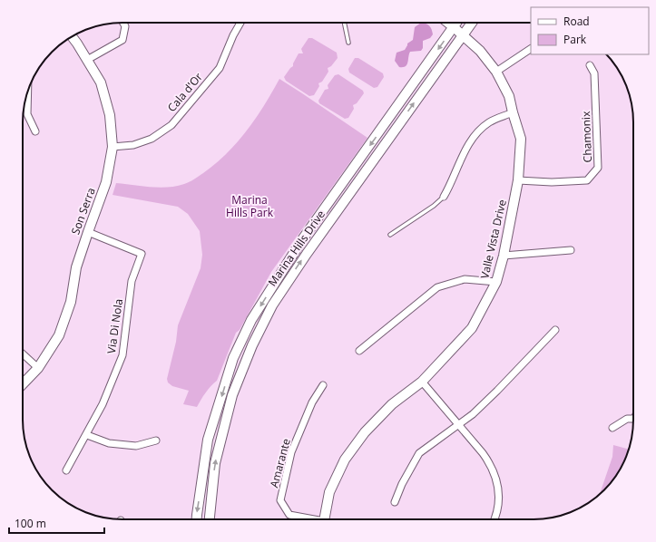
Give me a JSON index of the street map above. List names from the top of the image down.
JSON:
{
  "streets": {
    "street": [
      "Cala d'Or",
      "Chamonix",
      "Son Serra",
      "Valle Vista Drive",
      "Marina Hills Drive",
      "Via Di Nola",
      "Amarante"
    ]
  },
  "crossings": [
    ["Cala d'Or", "Son Serra"],
    ["Chamonix", "Valle Vista Drive"],
    ["Son Serra", "Via Di Nola"],
    ["Valle Vista Drive", "Marina Hills Drive"]
  ],
  "parks": ["Marina Hills Park"],
  "legend": ["Road", "Park"],
  "scale_bar": "100 m"
}
